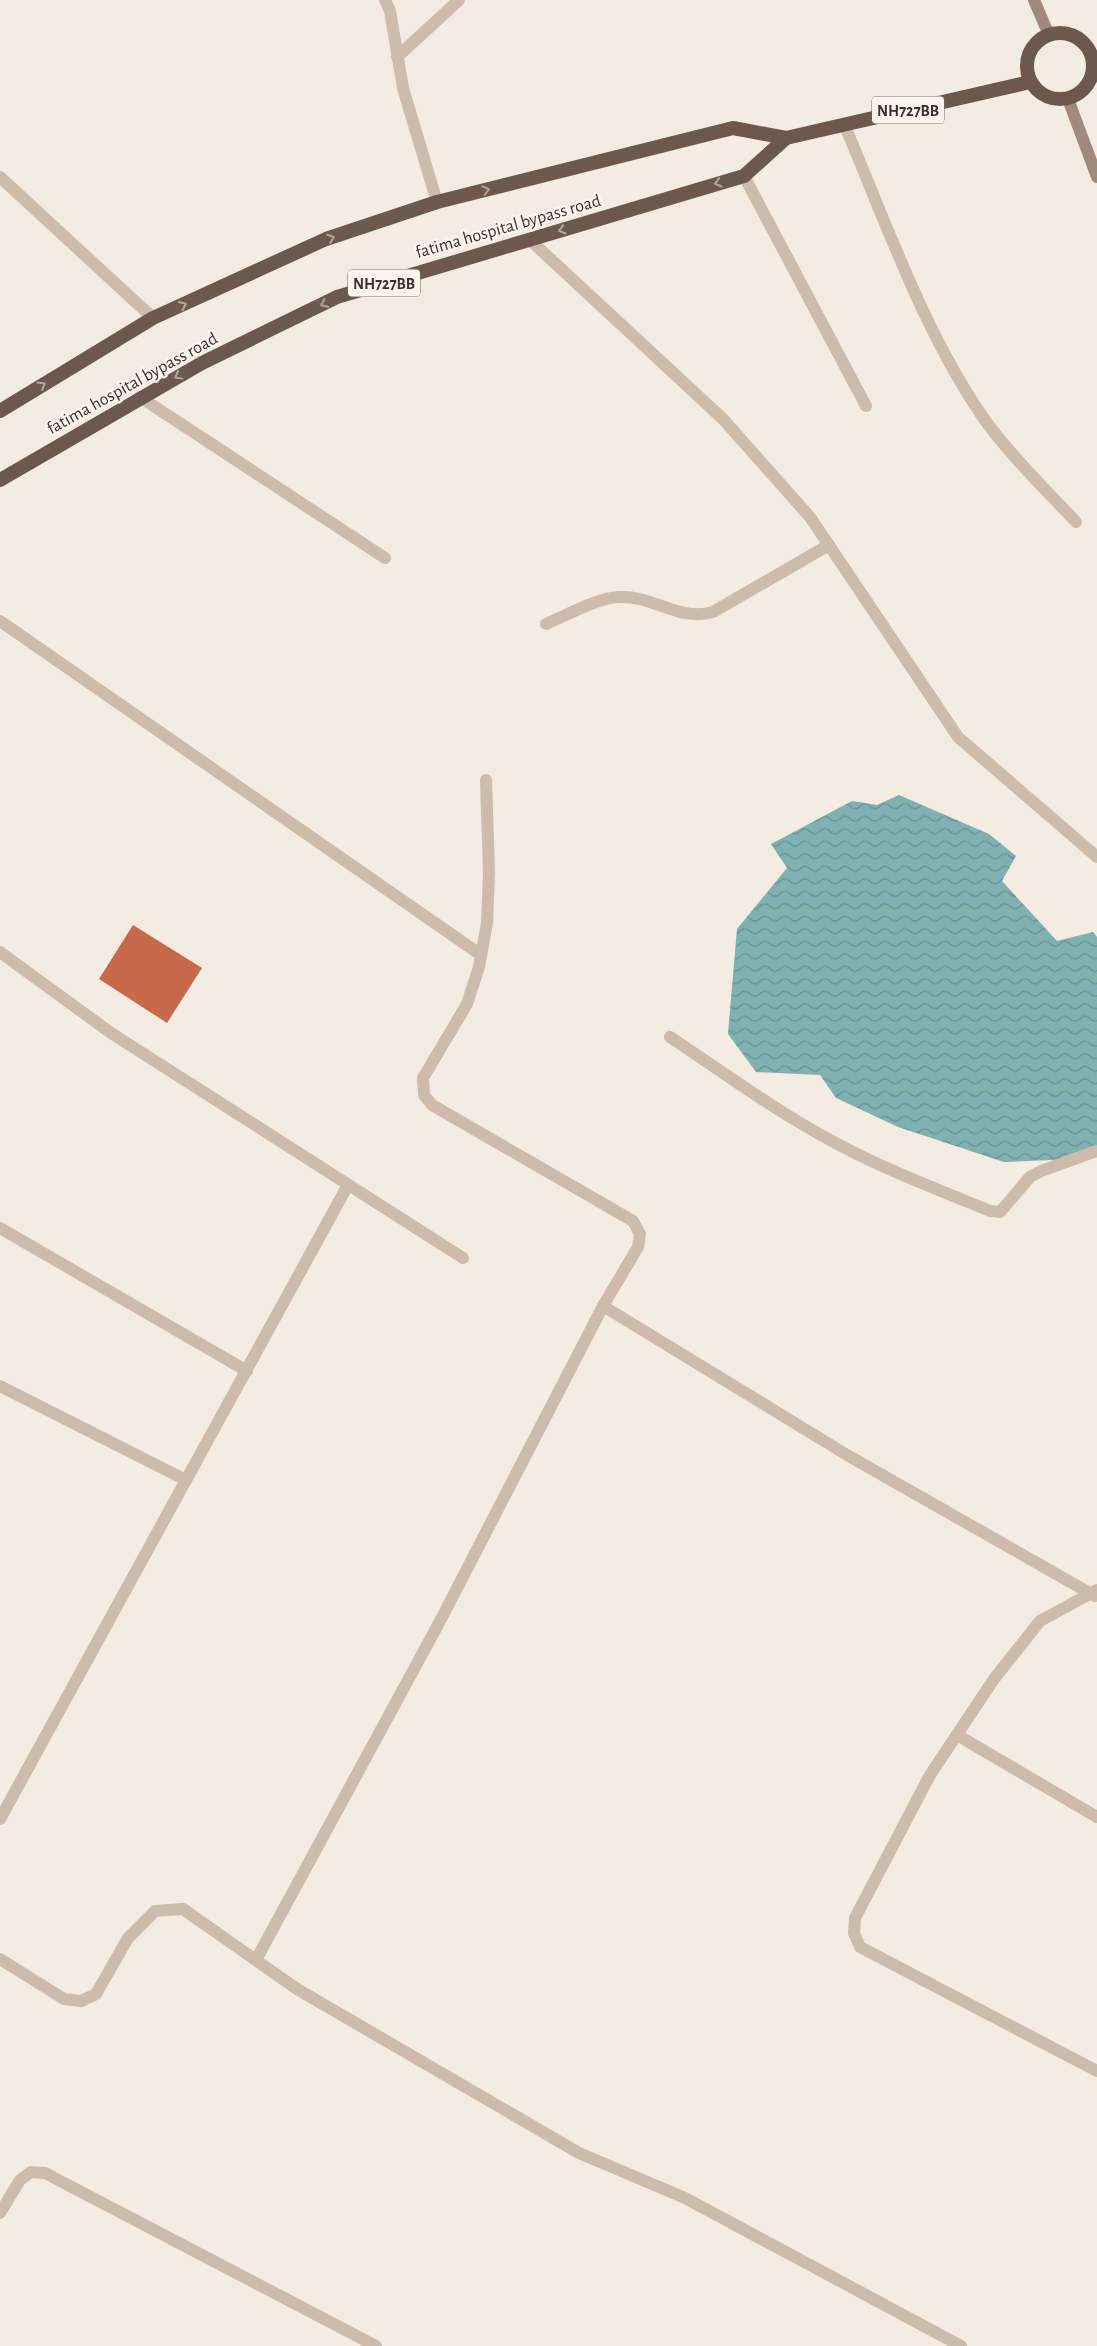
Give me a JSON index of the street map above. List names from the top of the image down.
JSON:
{
  "streets": {
    "highway": ["NH727BB", "fatima hospital bypass road"]
  }
}
